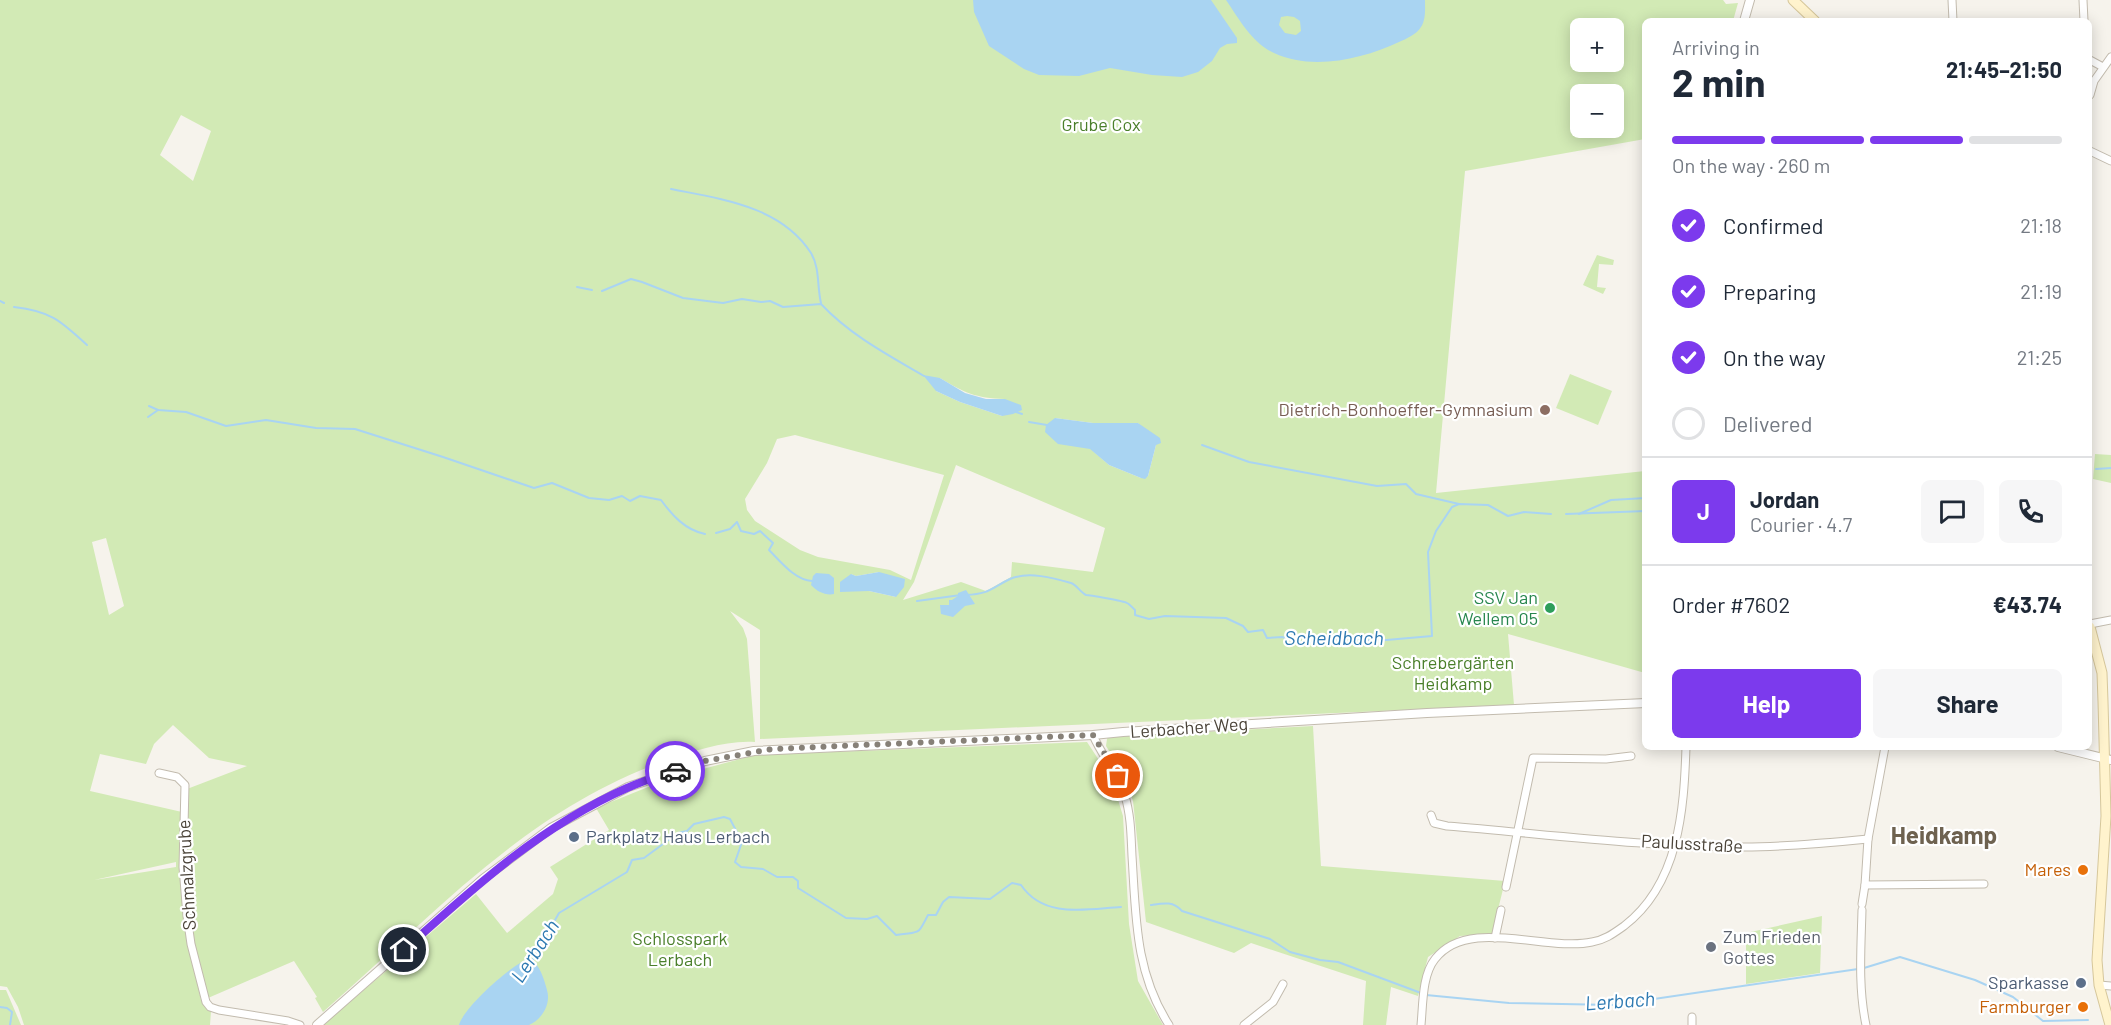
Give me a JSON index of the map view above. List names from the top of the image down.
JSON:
{
  "streets": {
    "street": ["Lerbacher Weg", "Paulusstraße", "Schmalzgrube"]
  },
  "districts": ["Heidkamp"],
  "water": ["Scheidbach", "Lerbach"],
  "parks": ["Grube Cox", "Schrebergärten Heidkamp", "Schlosspark Lerbach"],
  "places": [
    "Dietrich-Bonhoeffer-Gymnasium",
    "SSV Jan Wellem 05",
    "Parkplatz Haus Lerbach",
    "Mares",
    "Zum Frieden Gottes",
    "Sparkasse",
    "Farmburger"
  ],
  "page": {
    "map_buttons": ["+", "−"],
    "heading": ["2 min", "Arriving in", "21:45–21:50"],
    "panel": [
      "Jordan",
      "Courier · 4.7",
      "Order #7602",
      "€43.74"
    ],
    "bar": "On the way · 260 m",
    "list": [
      ["Confirmed", "21:18"],
      ["Preparing", "21:19"],
      ["On the way", "21:25"],
      "Delivered"
    ],
    "round": "J",
    "buttons": ["Help", "Share"]
  }
}
